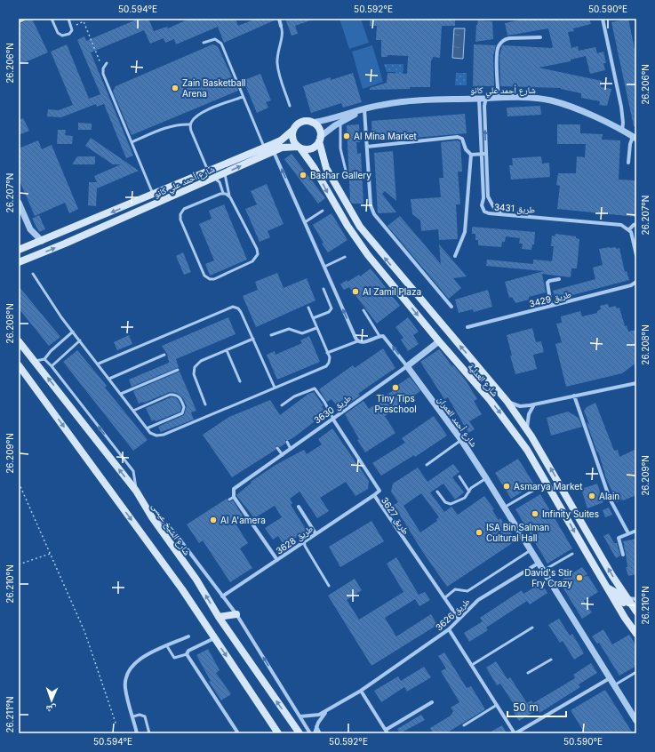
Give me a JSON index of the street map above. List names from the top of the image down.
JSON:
{
  "streets": {
    "main road": ["شارع أحمد علي كانو", "شارع العدلية", "شارع الشيخ عيسى"],
    "street": [
      "طريق 3431",
      "طريق 3429",
      "طريق 3630",
      "شارع أحمد العمران",
      "طريق 3627",
      "طريق 3628",
      "طريق 3626"
    ]
  },
  "crossings": [
    ["شارع أحمد علي كانو", "طريق 3431"],
    ["شارع أحمد علي كانو", "شارع العدلية"],
    ["شارع العدلية", "طريق 3630"],
    ["طريق 3630", "شارع أحمد العمران"],
    ["طريق 3630", "طريق 3627"],
    ["طريق 3630", "طريق 3628"],
    ["شارع أحمد العمران", "طريق 3626"],
    ["طريق 3627", "طريق 3628"],
    ["طريق 3627", "طريق 3626"]
  ],
  "places": [
    "Zain Basketball Arena",
    "Al Mina Market",
    "Bashar Gallery",
    "Al Zamil Plaza",
    "Tiny Tips Preschool",
    "Asmarya Market",
    "Alain",
    "Infinity Suites",
    "Al A'amera",
    "ISA Bin Salman Cultural Hall",
    "David's Stir Fry Crazy"
  ],
  "scale_bar": "50 m",
  "north": "bottom",
  "coordinates": [
    "50.594°E",
    "50.592°E",
    "50.590°E",
    "26.206°N",
    "26.207°N",
    "26.208°N",
    "26.209°N",
    "26.210°N",
    "26.211°N"
  ]
}
